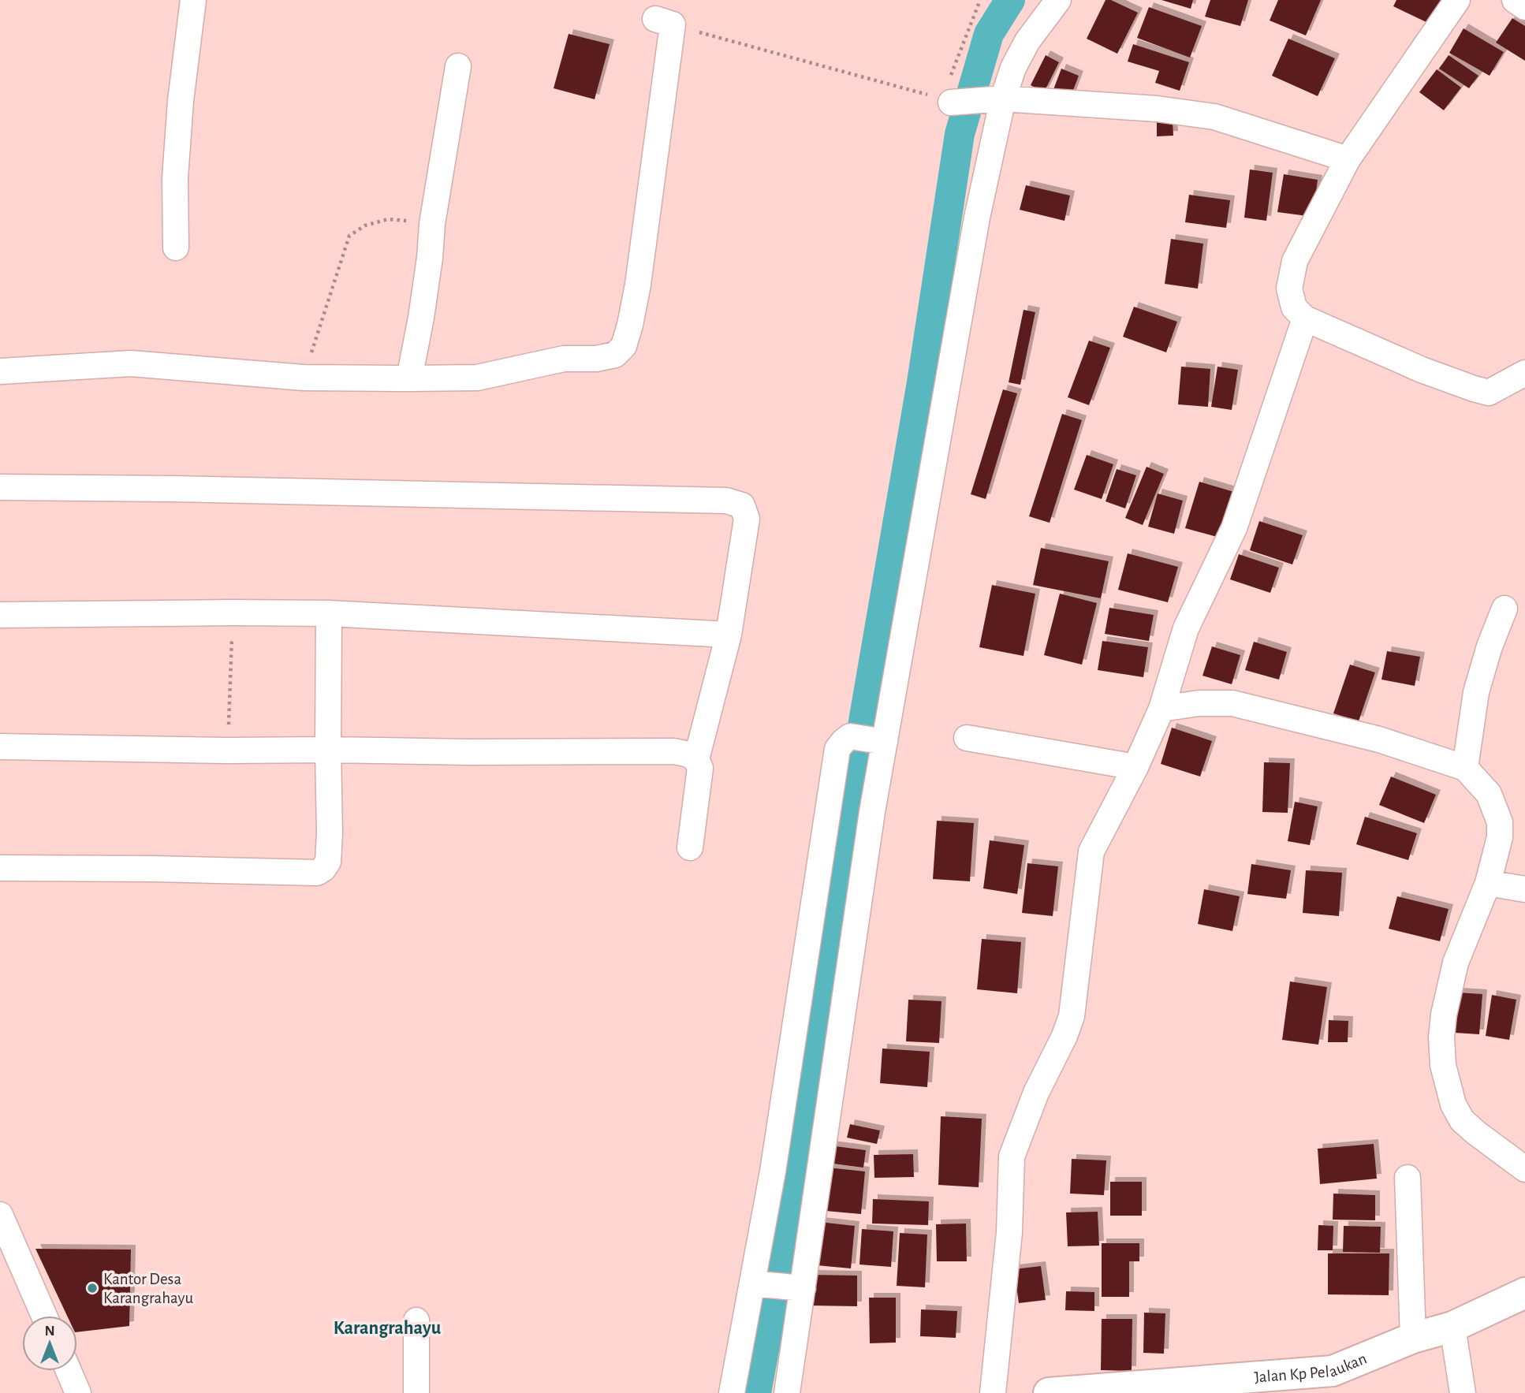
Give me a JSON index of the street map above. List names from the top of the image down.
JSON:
{
  "streets": {
    "street": ["Jalan Kp Pelaukan"]
  },
  "districts": ["Karangrahayu"],
  "places": ["Kantor Desa Karangrahayu"],
  "north": "top"
}
